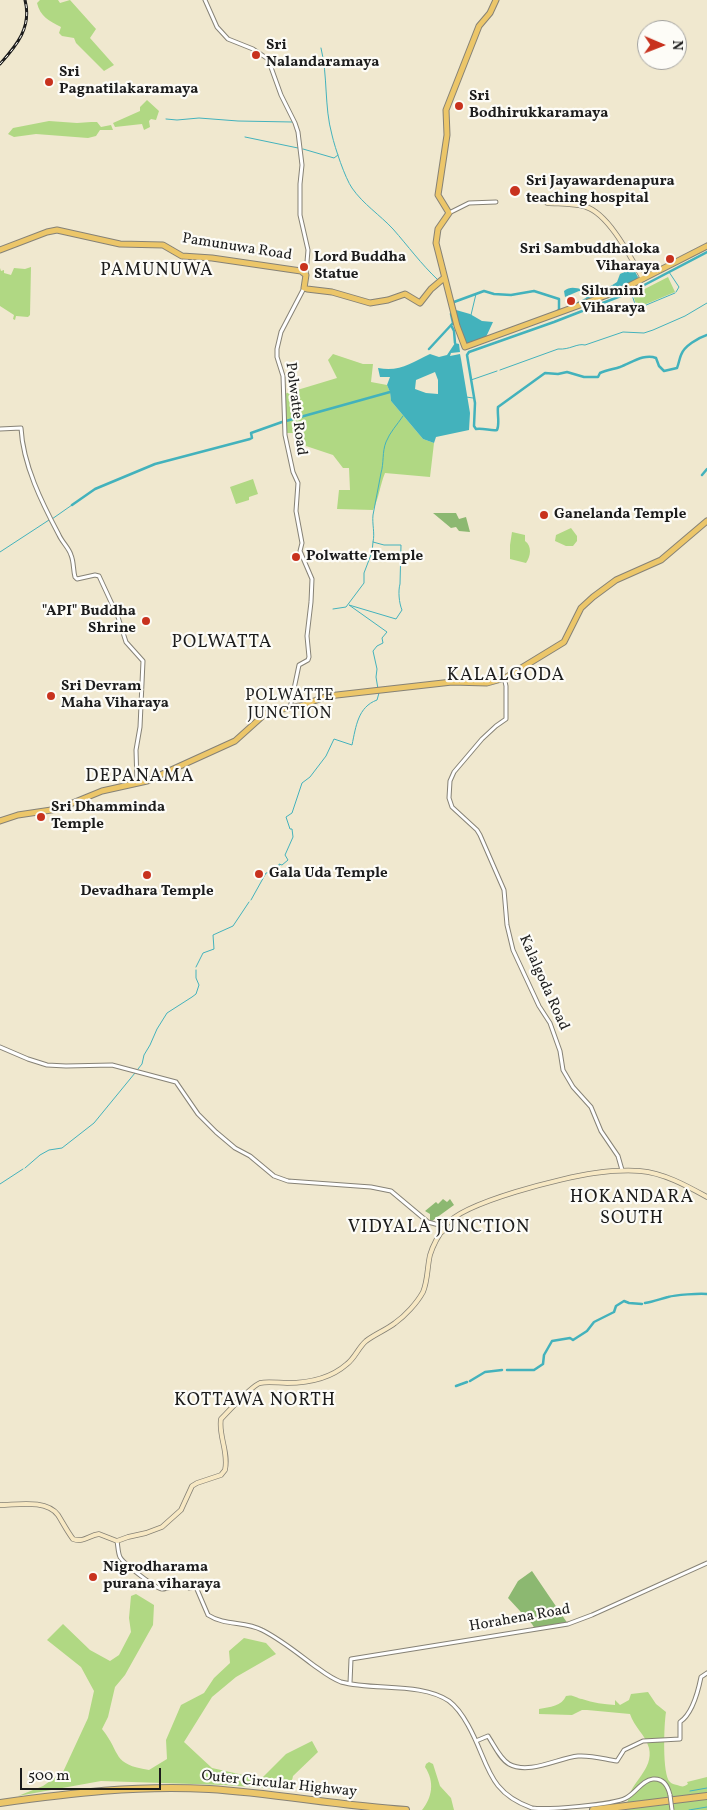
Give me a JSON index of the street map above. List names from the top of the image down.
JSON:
{
  "streets": {
    "highway": ["Outer Circular Highway"],
    "main road": ["Pamunuwa Road"],
    "street": ["Polwatte Road", "Kalalgoda Road", "Horahena Road"]
  },
  "crossings": [
    ["Pamunuwa Road", "Polwatte Road"]
  ],
  "districts": [
    "PAMUNUWA",
    "POLWATTA",
    "KALALGODA",
    "POLWATTE JUNCTION",
    "DEPANAMA",
    "HOKANDARA SOUTH",
    "VIDYALA JUNCTION",
    "KOTTAWA NORTH"
  ],
  "places": [
    "Sri Nalandaramaya",
    "Sri Pagnatilakaramaya",
    "Sri Bodhirukkaramaya",
    "Sri Jayawardenapura teaching hospital",
    "Sri Sambuddhaloka Viharaya",
    "Lord Buddha Statue",
    "Silumini Viharaya",
    "Ganelanda Temple",
    "Polwatte Temple",
    "\"API\" Buddha Shrine",
    "Sri Devram Maha Viharaya",
    "Sri Dhamminda Temple",
    "Gala Uda Temple",
    "Devadhara Temple",
    "Nigrodharama purana viharaya"
  ],
  "scale_bar": "500 m",
  "north": "right"
}
